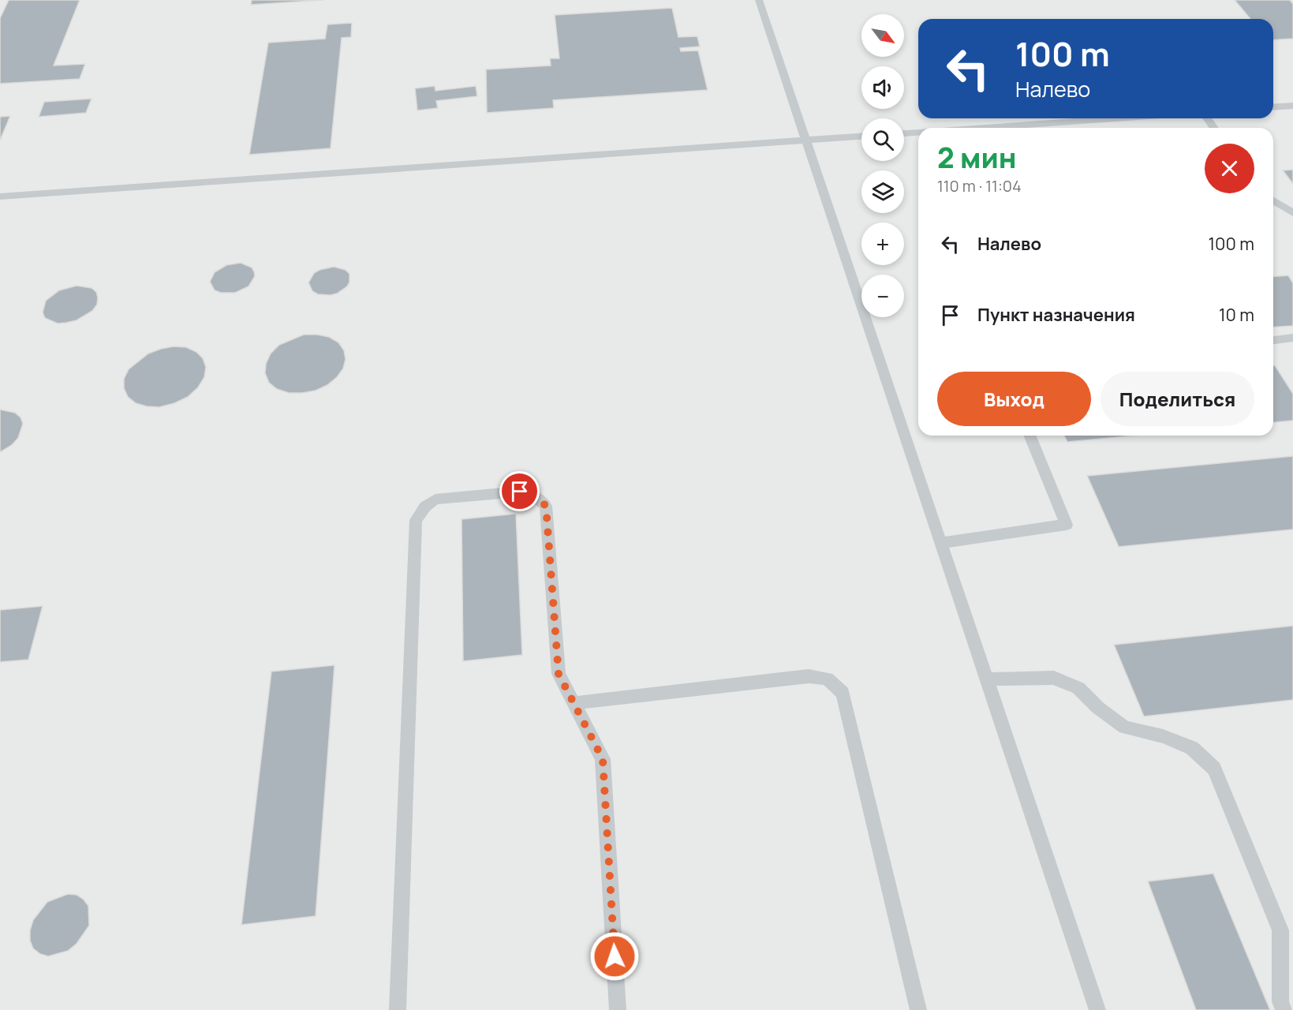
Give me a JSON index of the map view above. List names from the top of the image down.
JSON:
{
  "north": "bottom right",
  "page": {
    "map_buttons": ["+", "−"],
    "turn": ["100 m", "Налево"],
    "heading": ["2 мин", "110 m · 11:04"],
    "list": [
      {
        "name": "Налево",
        "value": "100 m"
      },
      {
        "name": "Пункт назначения",
        "value": "10 m"
      }
    ],
    "buttons": ["Выход", "Поделиться"]
  }
}
